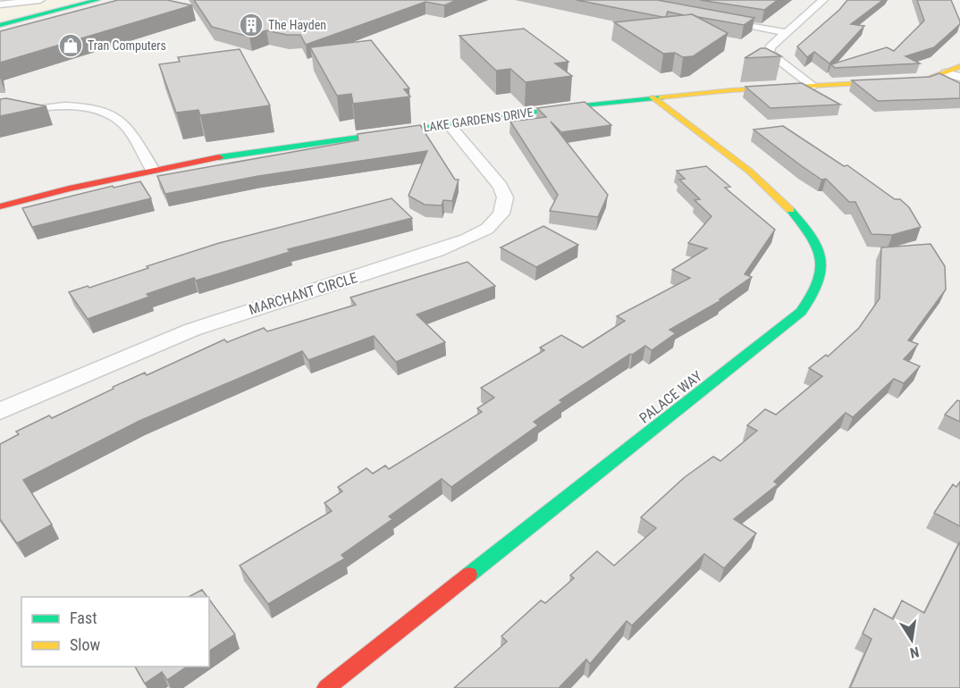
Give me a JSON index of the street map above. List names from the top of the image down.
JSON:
{
  "streets": {
    "street": ["LAKE GARDENS DRIVE", "MARCHANT CIRCLE", "PALACE WAY"]
  },
  "crossings": [
    ["LAKE GARDENS DRIVE", "MARCHANT CIRCLE"],
    ["LAKE GARDENS DRIVE", "PALACE WAY"]
  ],
  "places": {
    "building": ["The Hayden"],
    "shop": ["Tran Computers"]
  },
  "legend": ["Fast", "Slow"],
  "north": "bottom"
}
